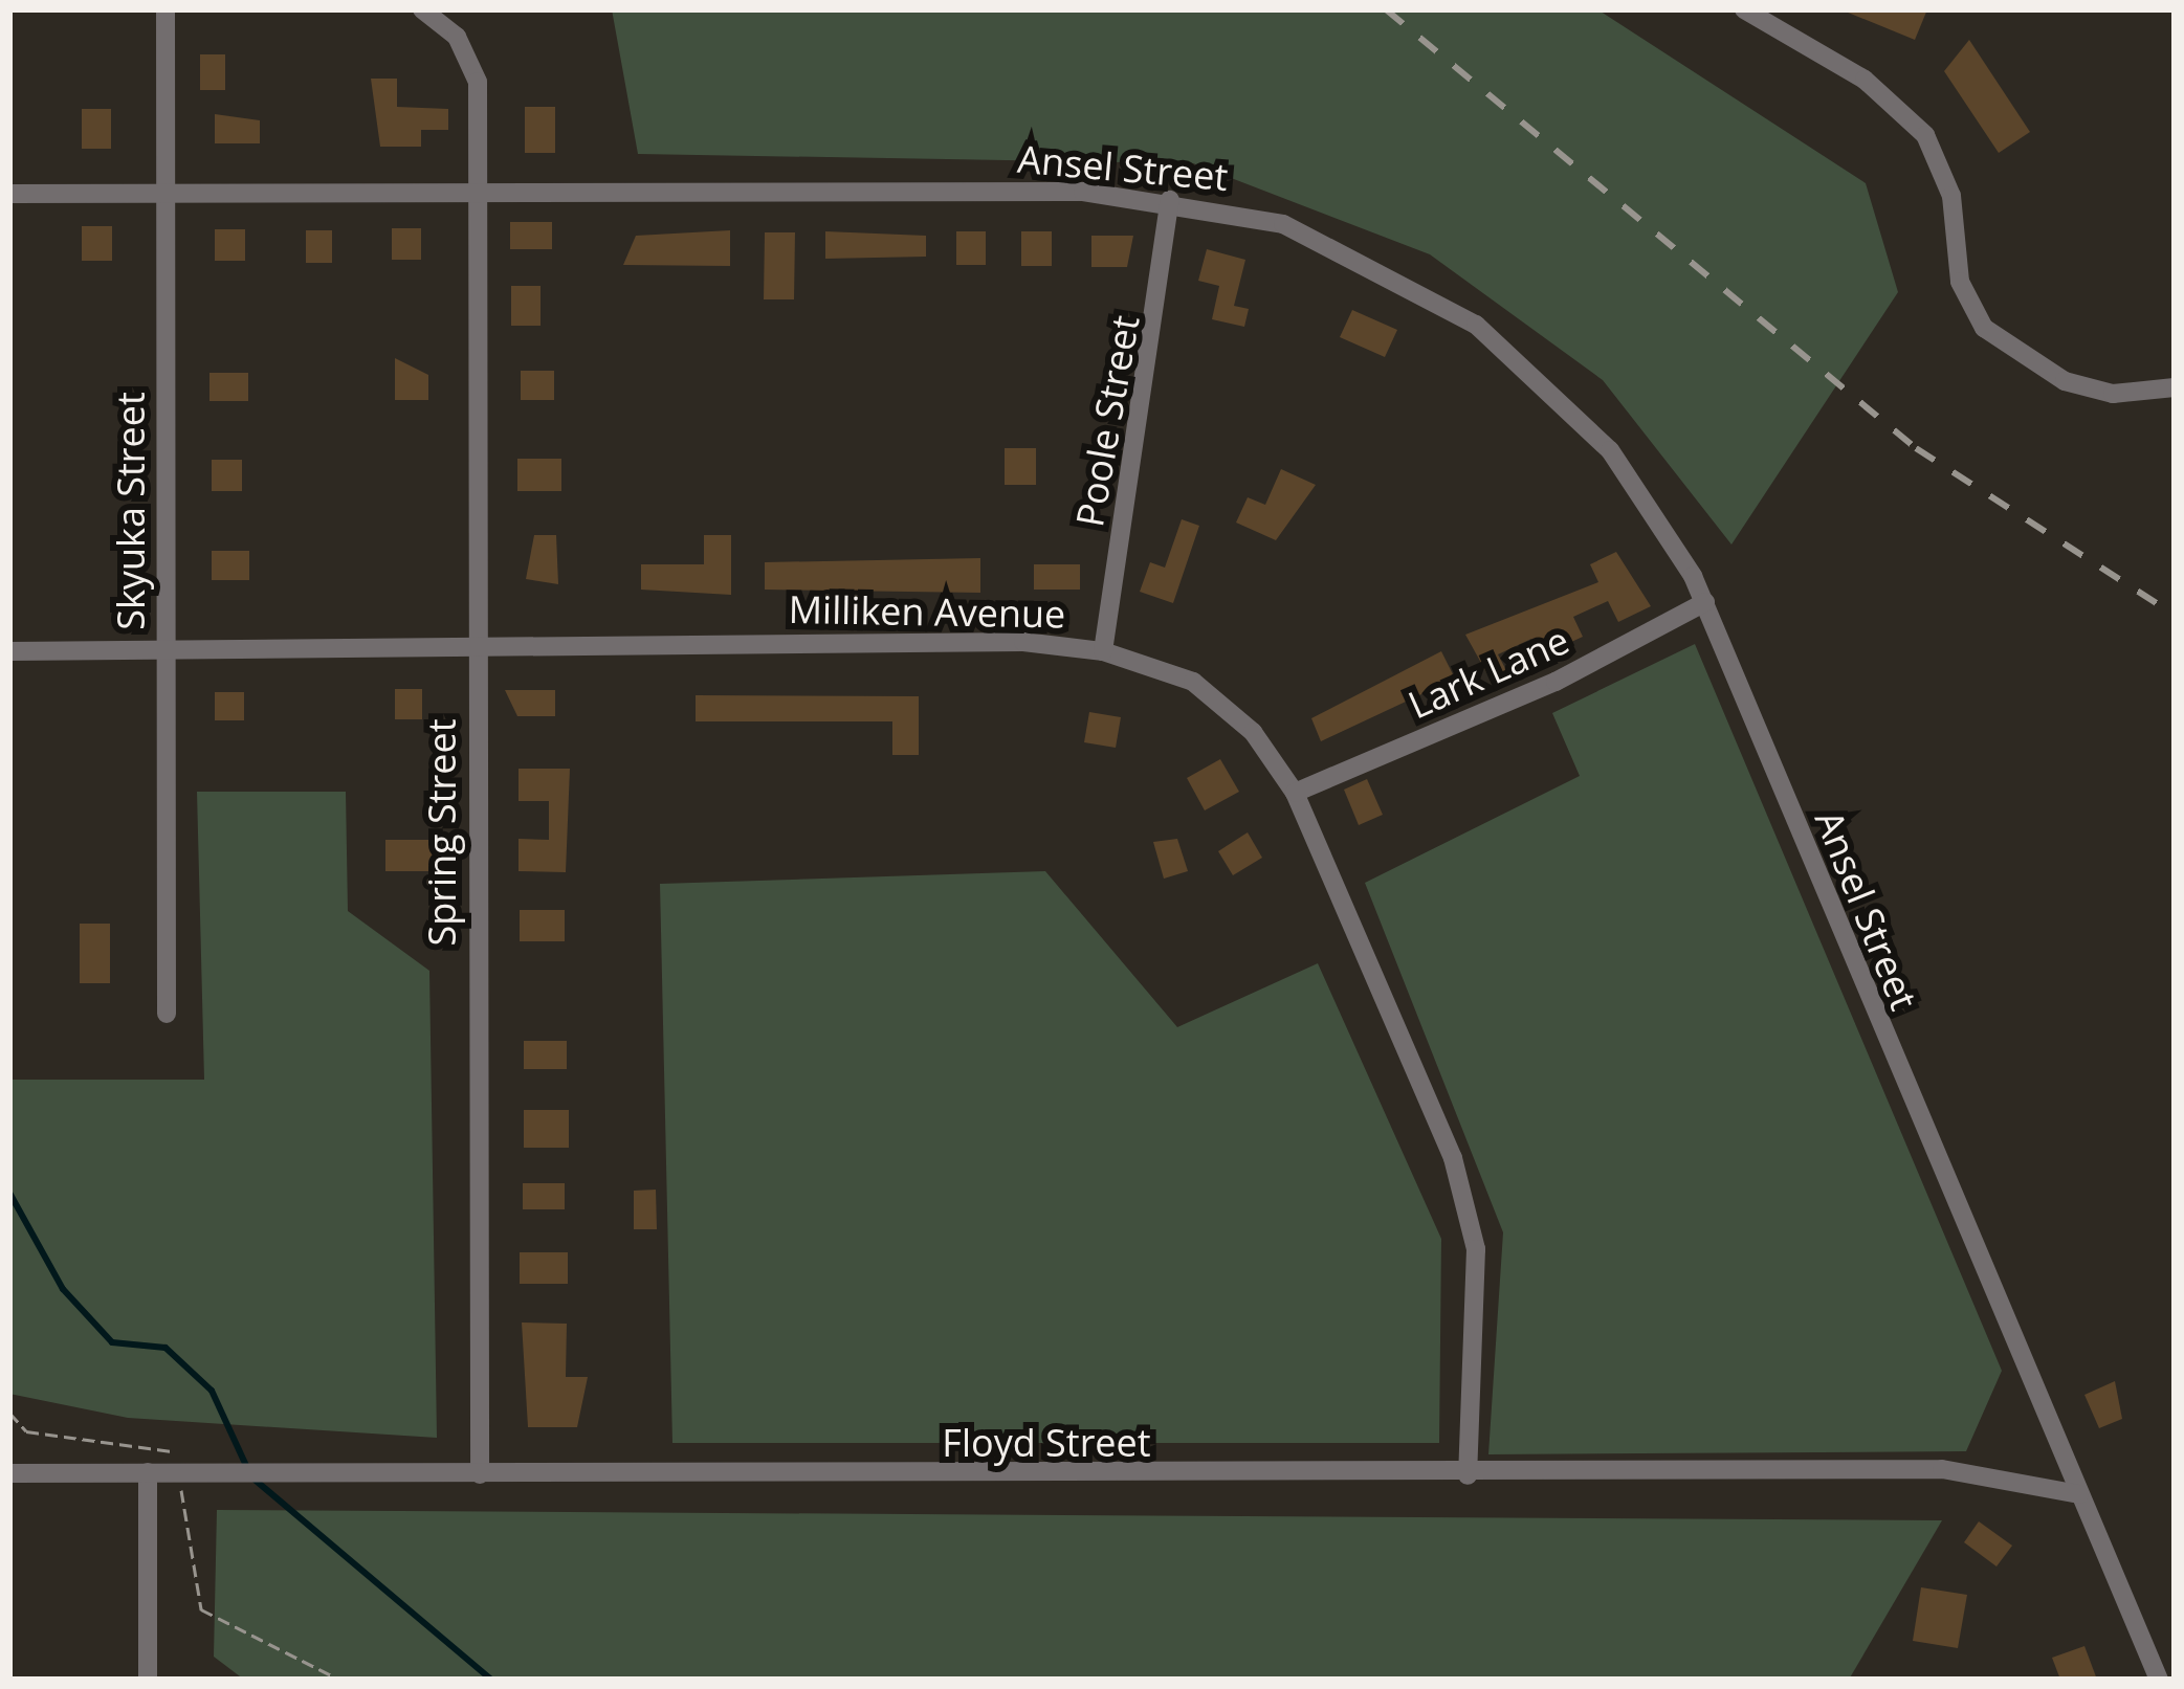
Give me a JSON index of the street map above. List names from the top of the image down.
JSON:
{
  "streets": {
    "street": [
      "Ansel Street",
      "Poole Street",
      "Skyuka Street",
      "Milliken Avenue",
      "Lark Lane",
      "Spring Street",
      "Floyd Street"
    ]
  },
  "crossings": [
    ["Ansel Street", "Poole Street"],
    ["Ansel Street", "Skyuka Street"],
    ["Ansel Street", "Lark Lane"],
    ["Ansel Street", "Spring Street"],
    ["Ansel Street", "Floyd Street"],
    ["Poole Street", "Milliken Avenue"],
    ["Skyuka Street", "Milliken Avenue"],
    ["Milliken Avenue", "Lark Lane"],
    ["Milliken Avenue", "Spring Street"],
    ["Milliken Avenue", "Floyd Street"],
    ["Spring Street", "Floyd Street"]
  ]
}
